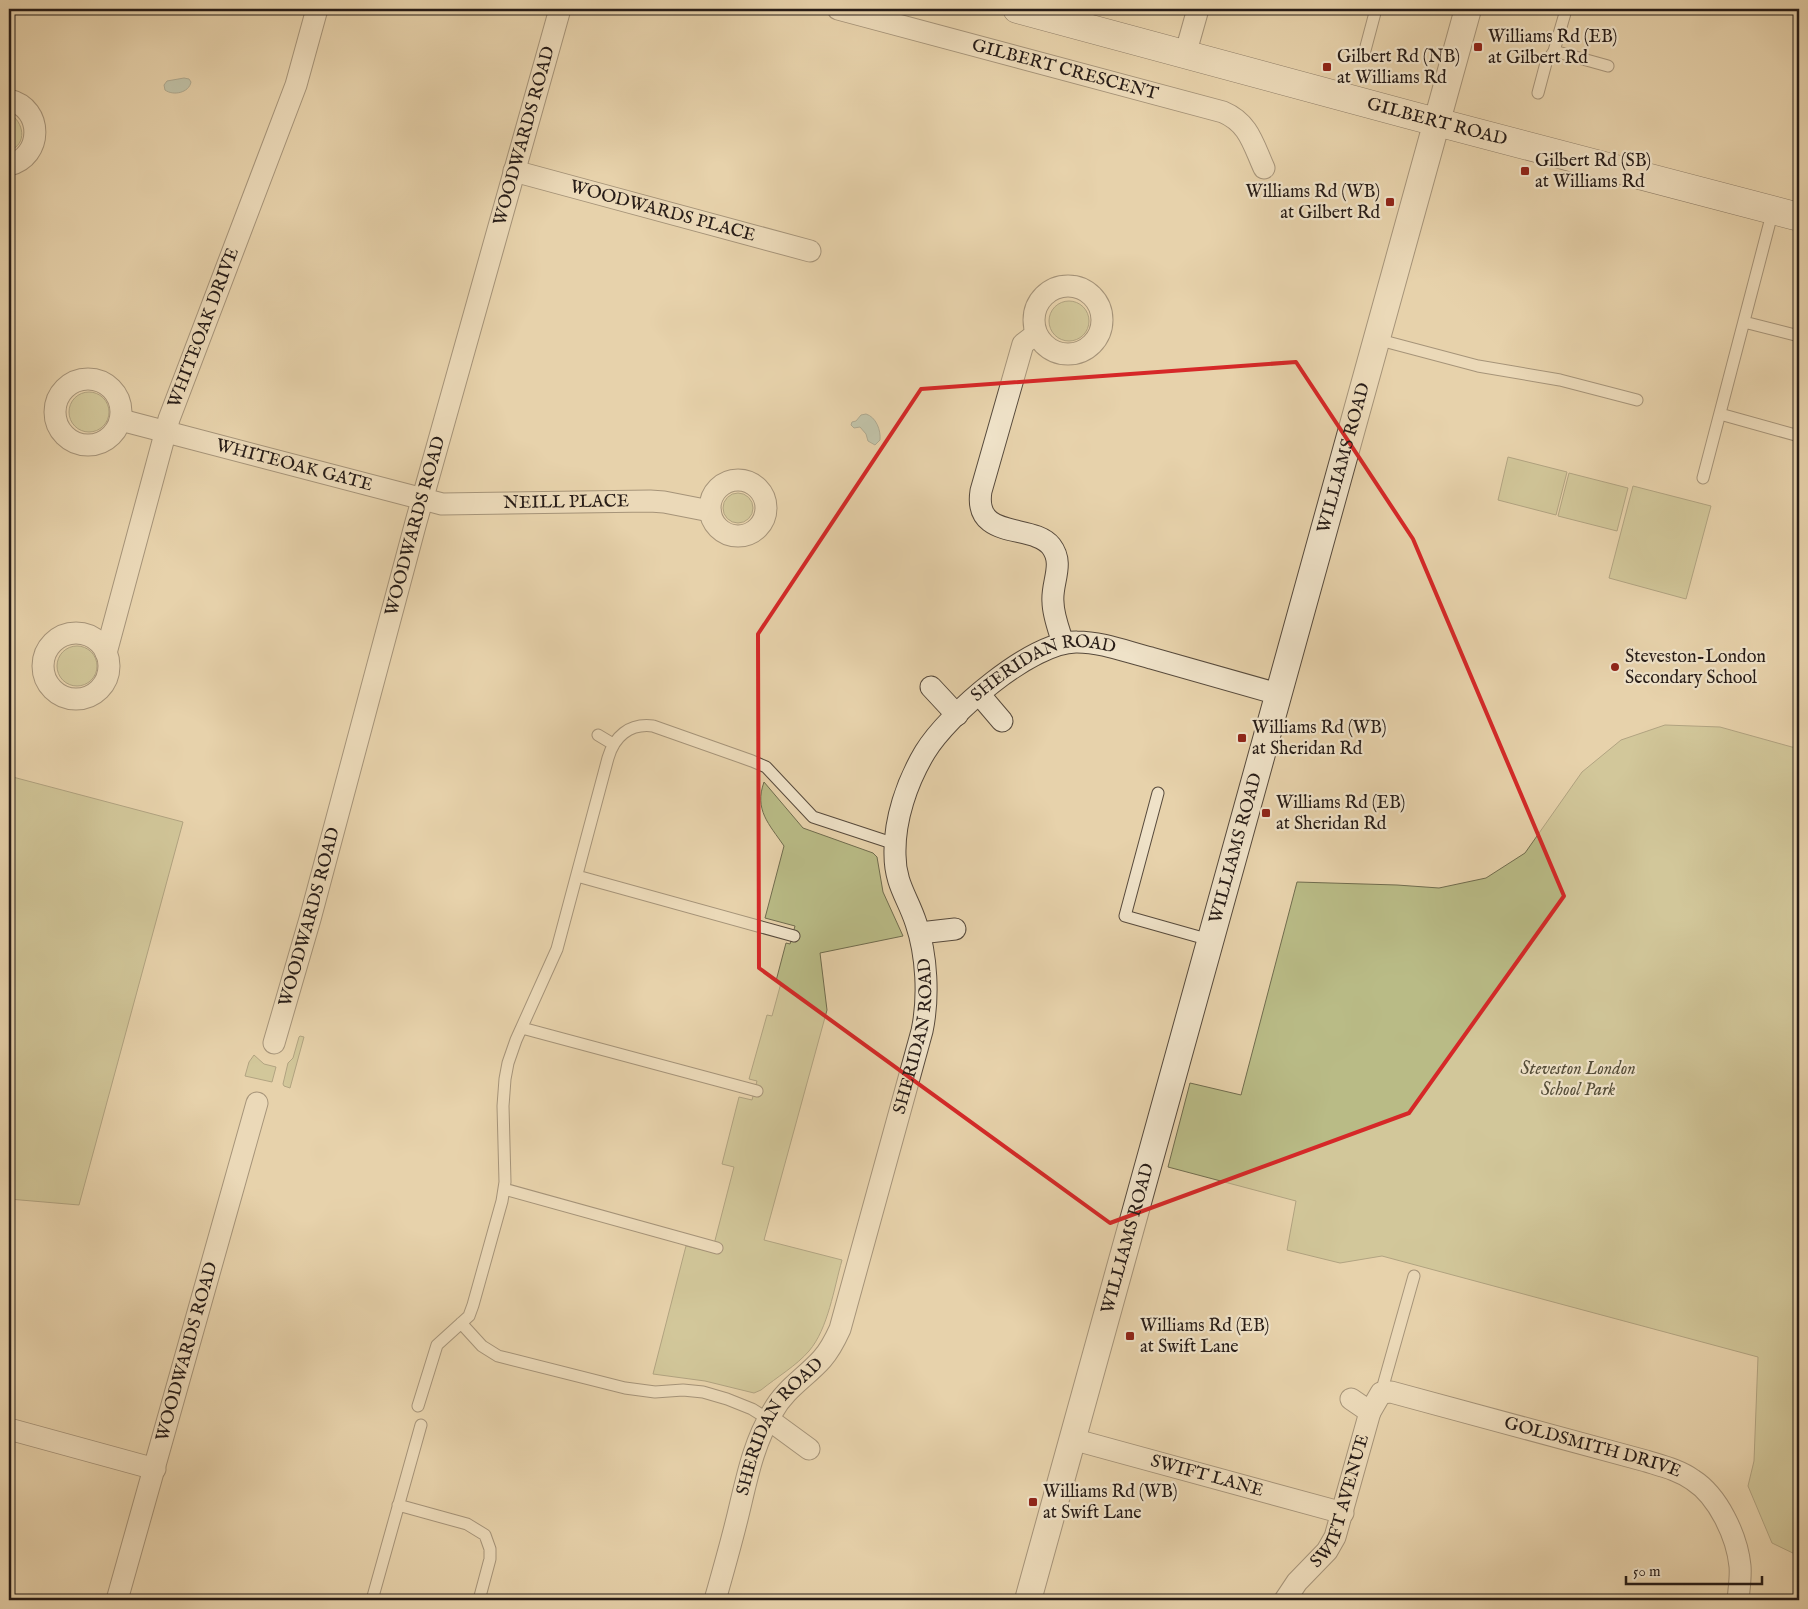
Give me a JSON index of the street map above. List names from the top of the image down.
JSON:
{
  "streets": {
    "main road": ["GILBERT ROAD"],
    "street": [
      "GILBERT CRESCENT",
      "WOODWARDS ROAD",
      "WOODWARDS PLACE",
      "WHITEOAK DRIVE",
      "WILLIAMS ROAD",
      "WHITEOAK GATE",
      "NEILL PLACE",
      "SHERIDAN ROAD",
      "GOLDSMITH DRIVE",
      "SWIFT LANE",
      "SWIFT AVENUE"
    ]
  },
  "crossings": [
    ["GILBERT ROAD", "WILLIAMS ROAD"],
    ["WOODWARDS ROAD", "WOODWARDS PLACE"],
    ["WOODWARDS ROAD", "WHITEOAK GATE"],
    ["WOODWARDS ROAD", "NEILL PLACE"],
    ["WHITEOAK DRIVE", "WHITEOAK GATE"],
    ["WILLIAMS ROAD", "SHERIDAN ROAD"],
    ["WILLIAMS ROAD", "SWIFT LANE"],
    ["WHITEOAK GATE", "NEILL PLACE"],
    ["SWIFT LANE", "SWIFT AVENUE"]
  ],
  "parks": ["Steveston London School Park"],
  "places": {
    "transit": [
      "Williams Rd (EB) at Gilbert Rd",
      "Gilbert Rd (NB) at Williams Rd",
      "Gilbert Rd (SB) at Williams Rd",
      "Williams Rd (WB) at Gilbert Rd",
      "Williams Rd (WB) at Sheridan Rd",
      "Williams Rd (EB) at Sheridan Rd",
      "Williams Rd (EB) at Swift Lane",
      "Williams Rd (WB) at Swift Lane"
    ],
    "other": ["Steveston-London Secondary School"]
  },
  "scale_bar": "50 m"
}
